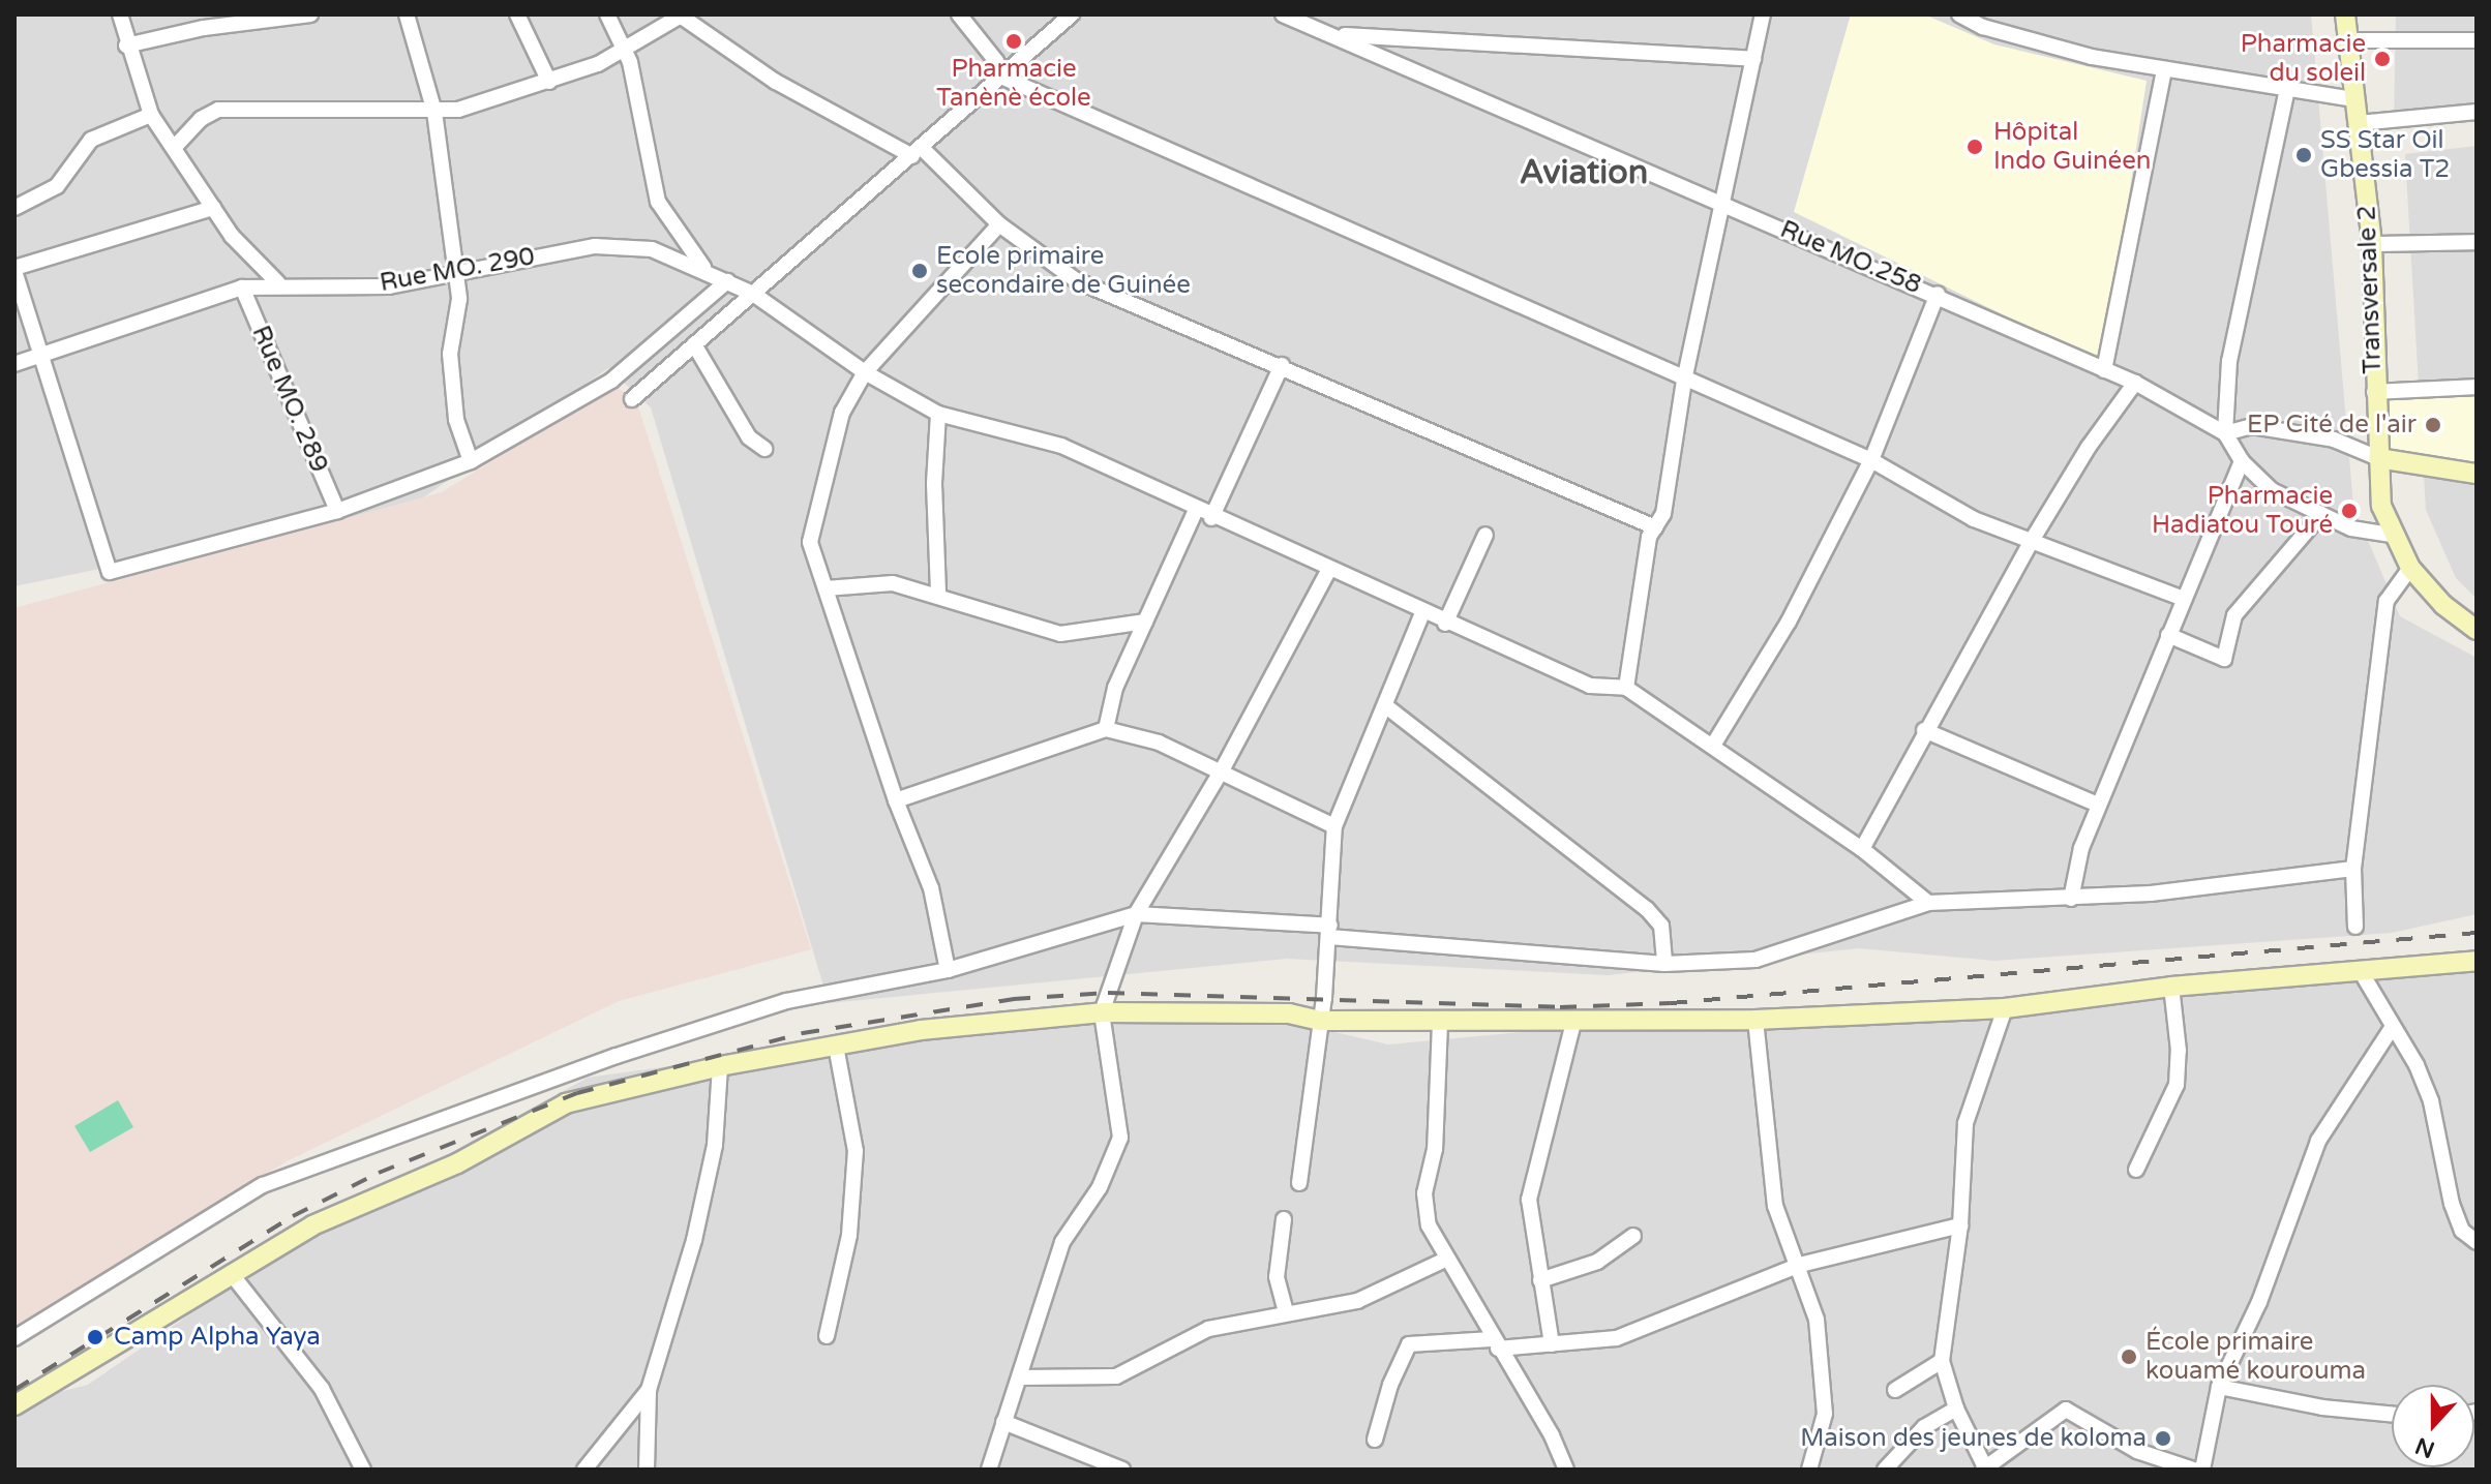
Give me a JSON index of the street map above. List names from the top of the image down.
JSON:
{
  "streets": {
    "street": [
      "Rue MO.258",
      "Rue MO. 290",
      "Transversale 2",
      "Rue MO. 289"
    ]
  },
  "crossings": [
    ["Rue MO.258", "Transversale 2"],
    ["Rue MO. 290", "Rue MO. 289"]
  ],
  "districts": ["Aviation"],
  "places": [
    "Pharmacie Tanènè école",
    "Pharmacie du soleil",
    "Hôpital Indo Guinéen",
    "SS Star Oil Gbessia T2",
    "Ecole primaire secondaire de Guinée",
    "EP Cité de l'air",
    "Pharmacie Hadiatou Touré",
    "Camp Alpha Yaya",
    "École primaire kouamé kourouma",
    "Maison des jeunes de koloma"
  ],
  "north": "bottom"
}
